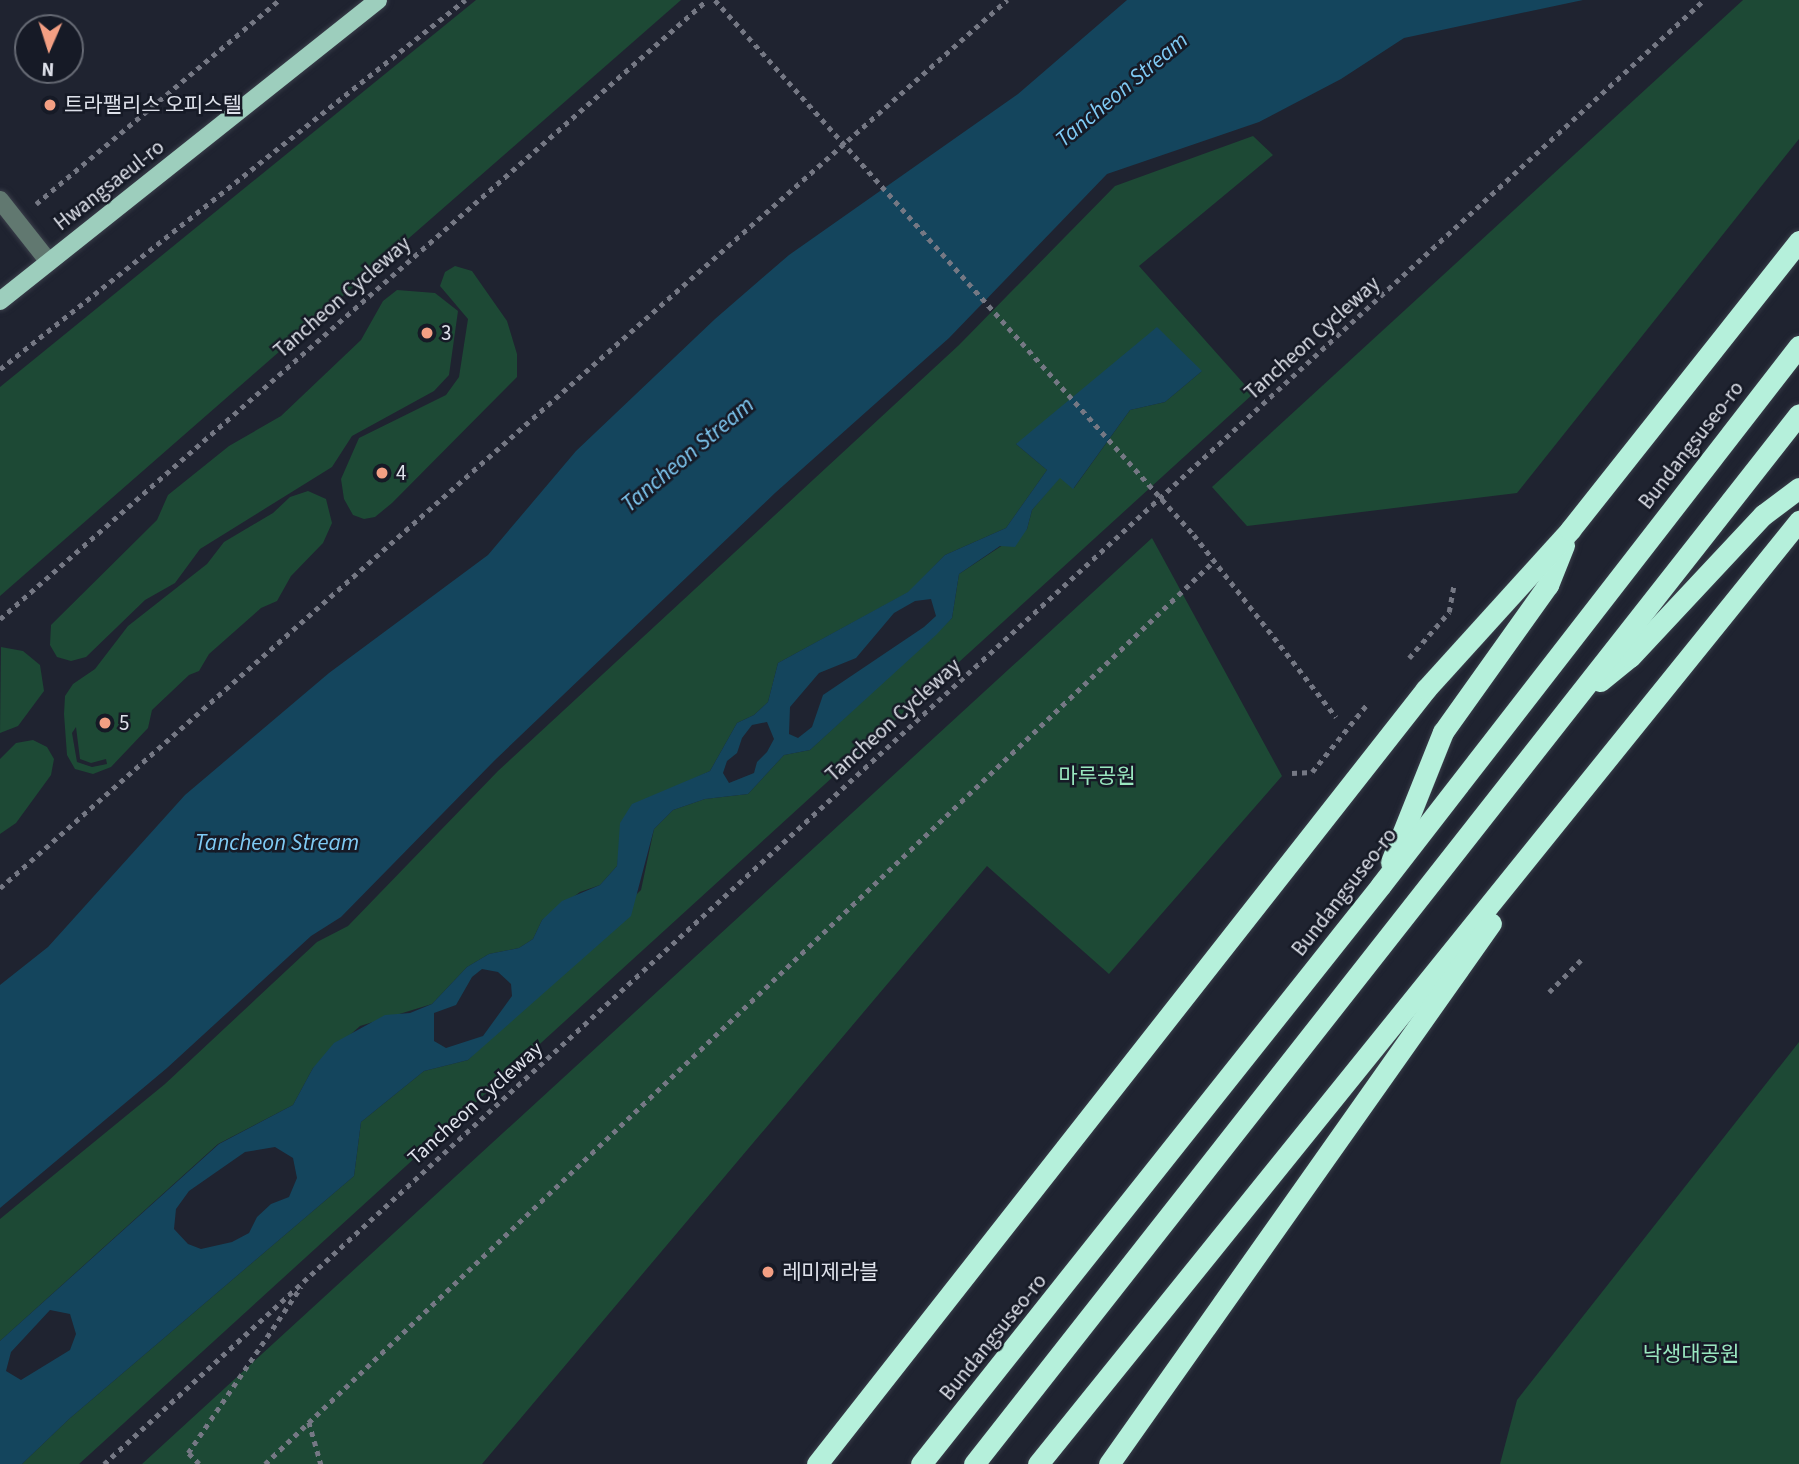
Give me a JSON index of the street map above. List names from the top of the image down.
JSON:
{
  "streets": {
    "highway": ["Bundangsuseo-ro"],
    "main road": ["Hwangsaeul-ro"],
    "path": ["Tancheon Cycleway"]
  },
  "water": ["Tancheon Stream"],
  "parks": ["마루공원", "낙생대공원"],
  "places": [
    "트라팰리스 오피스텔",
    "3",
    "4",
    "5",
    "레미제라블"
  ],
  "north": "bottom"
}
